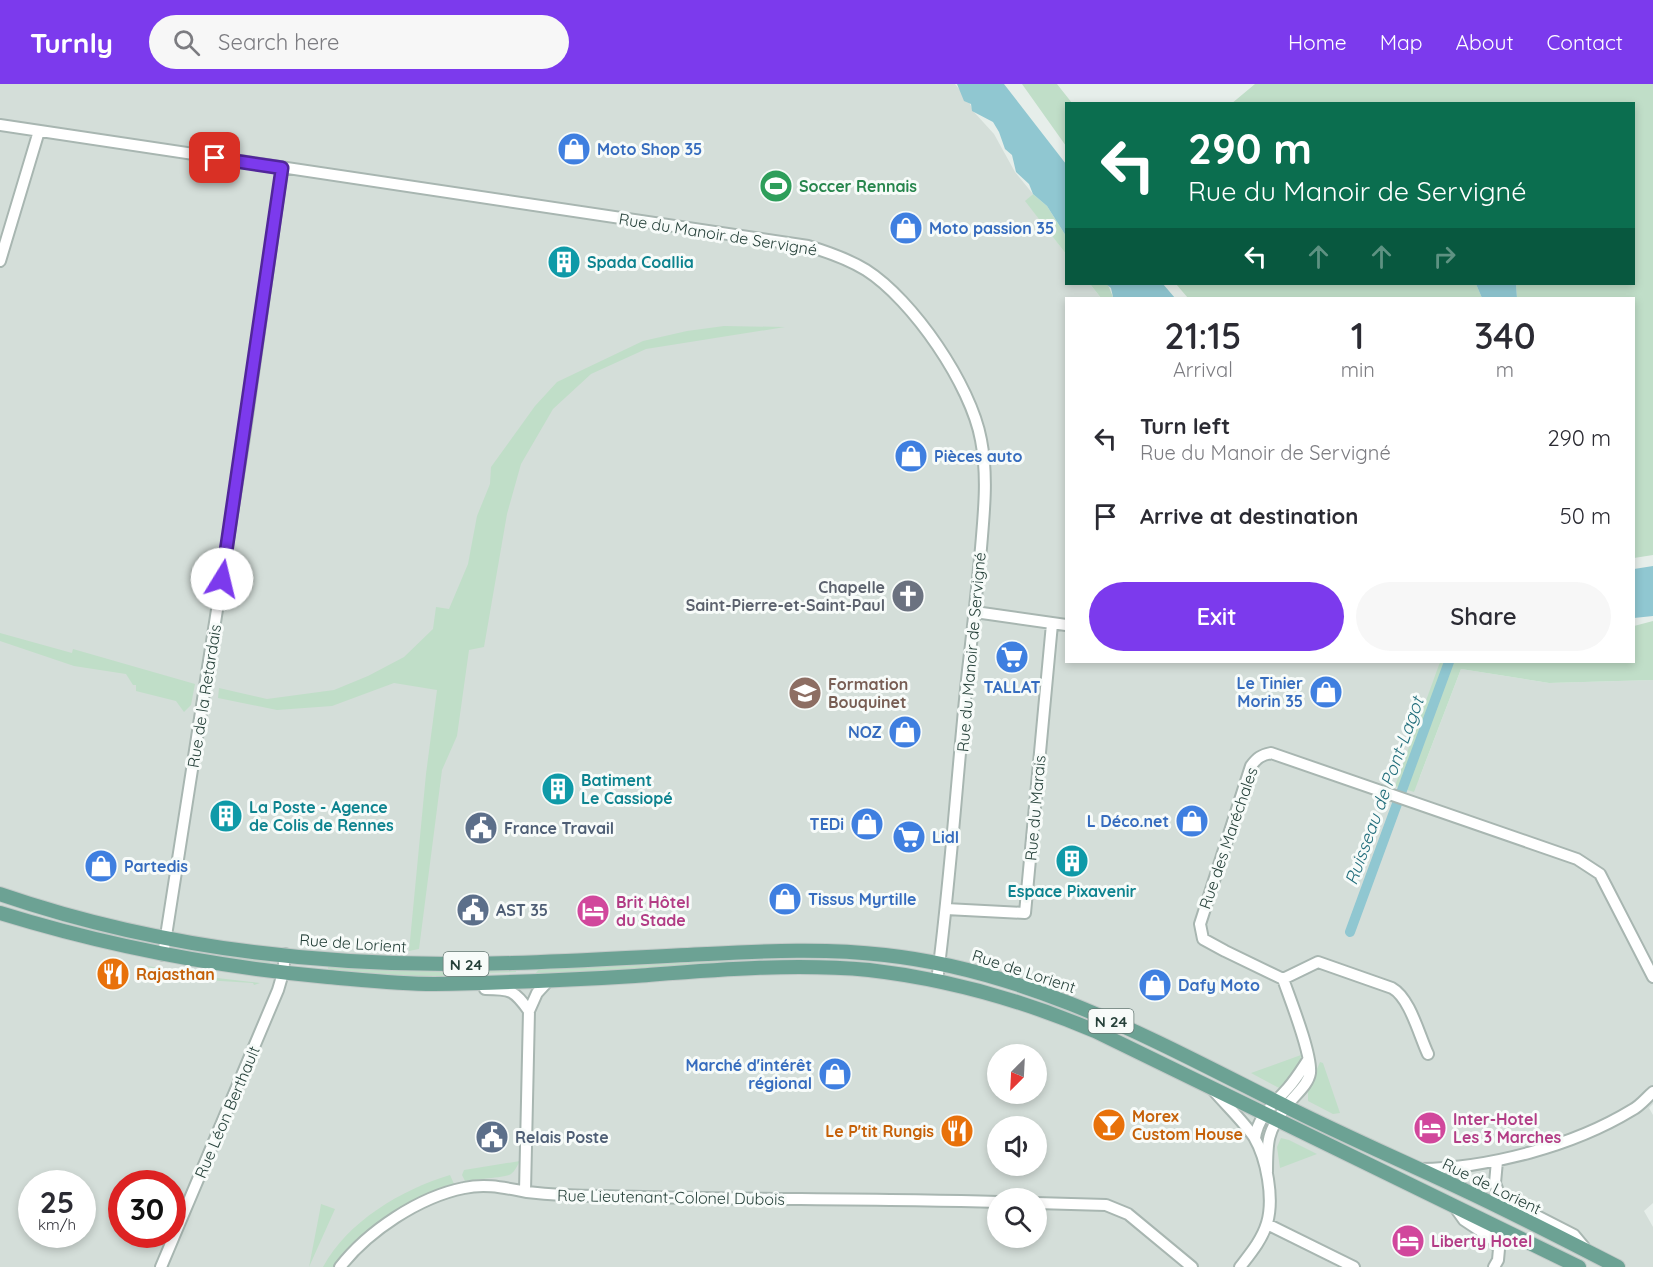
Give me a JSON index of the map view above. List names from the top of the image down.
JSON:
{
  "streets": {
    "main road": ["Rue de Lorient", "N 24"],
    "street": [
      "Rue du Manoir de Servigné",
      "Rue de la Retardais",
      "Rue du Marais",
      "Rue des Maréchales",
      "Rue Léon Berthault",
      "Rue Lieutenant-Colonel Dubois"
    ]
  },
  "crossings": [
    ["Rue du Manoir de Servigné", "Rue de la Retardais"],
    ["Rue du Manoir de Servigné", "Rue du Marais"],
    ["Rue du Manoir de Servigné", "Rue de Lorient"],
    ["Rue de la Retardais", "Rue de Lorient"],
    ["Rue de Lorient", "Rue Léon Berthault"]
  ],
  "water": ["Ruisseau de Pont-Lagot"],
  "places": {
    "shop": [
      "Moto Shop 35",
      "Moto passion 35",
      "Pièces auto",
      "Le Tinier Morin 35",
      "NOZ",
      "L Déco.net",
      "TEDi",
      "Partedis",
      "Tissus Myrtille",
      "Dafy Moto",
      "Marché d'intérêt régional"
    ],
    "sports": ["Soccer Rennais"],
    "building": [
      "Spada Coallia",
      "Batiment Le Cassiopé",
      "La Poste - Agence de Colis de Rennes",
      "Espace Pixavenir"
    ],
    "church": ["Chapelle Saint-Pierre-et-Saint-Paul"],
    "supermarket": ["TALLAT", "Lidl"],
    "school or university": ["Formation Bouquinet"],
    "public building": ["France Travail", "AST 35", "Relais Poste"],
    "hotel": ["Brit Hôtel du Stade", "Inter-Hotel Les 3 Marches", "Liberty Hotel"],
    "restaurant": ["Rajasthan", "Le P'tit Rungis"],
    "bar": ["Morex Custom House"]
  },
  "north": "bottom left",
  "page": {
    "header": "Turnly",
    "search": "Search here",
    "nav": [
      "Home",
      "Map",
      "About",
      "Contact"
    ],
    "turn": ["290 m", "Rue du Manoir de Servigné"],
    "eta": [
      "21:15",
      "Arrival",
      "1",
      "min",
      "340",
      "m"
    ],
    "list": [
      {
        "name": "Turn left",
        "note": "Rue du Manoir de Servigné",
        "value": "290 m"
      },
      {
        "name": "Arrive at destination",
        "value": "50 m"
      }
    ],
    "buttons": ["Exit", "Share"],
    "speed": "25 km/h",
    "limit": "30"
  }
}
